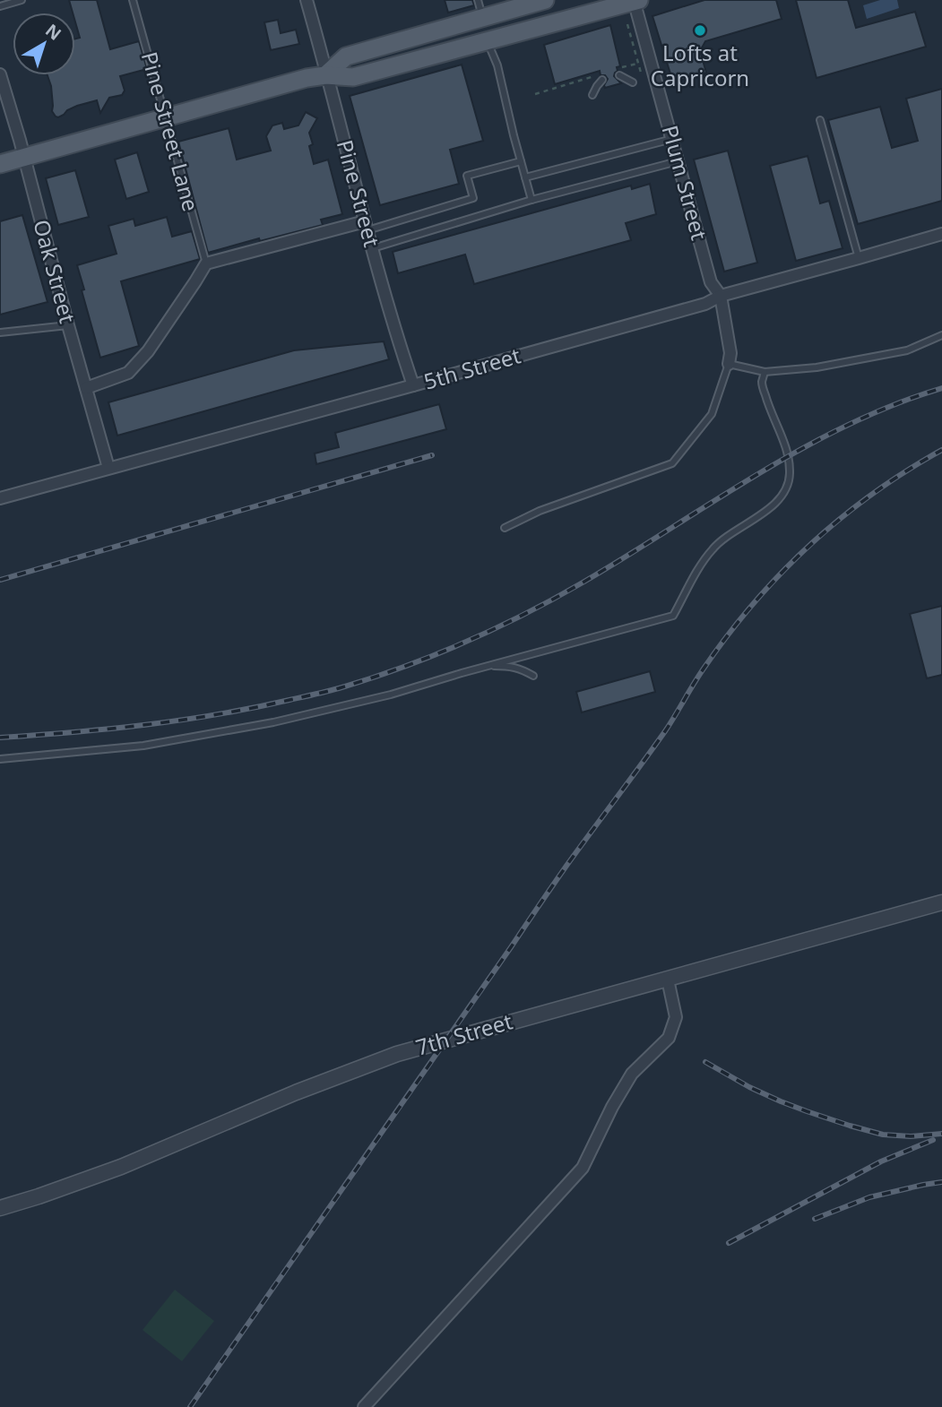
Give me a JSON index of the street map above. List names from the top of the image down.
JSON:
{
  "streets": {
    "street": [
      "Plum Street",
      "Pine Street",
      "Oak Street",
      "5th Street",
      "7th Street"
    ],
    "lane": ["Pine Street Lane"]
  },
  "crossings": [
    ["Plum Street", "5th Street"],
    ["Pine Street", "5th Street"],
    ["Oak Street", "5th Street"]
  ],
  "places": ["Lofts at Capricorn"],
  "north": "top right"
}
